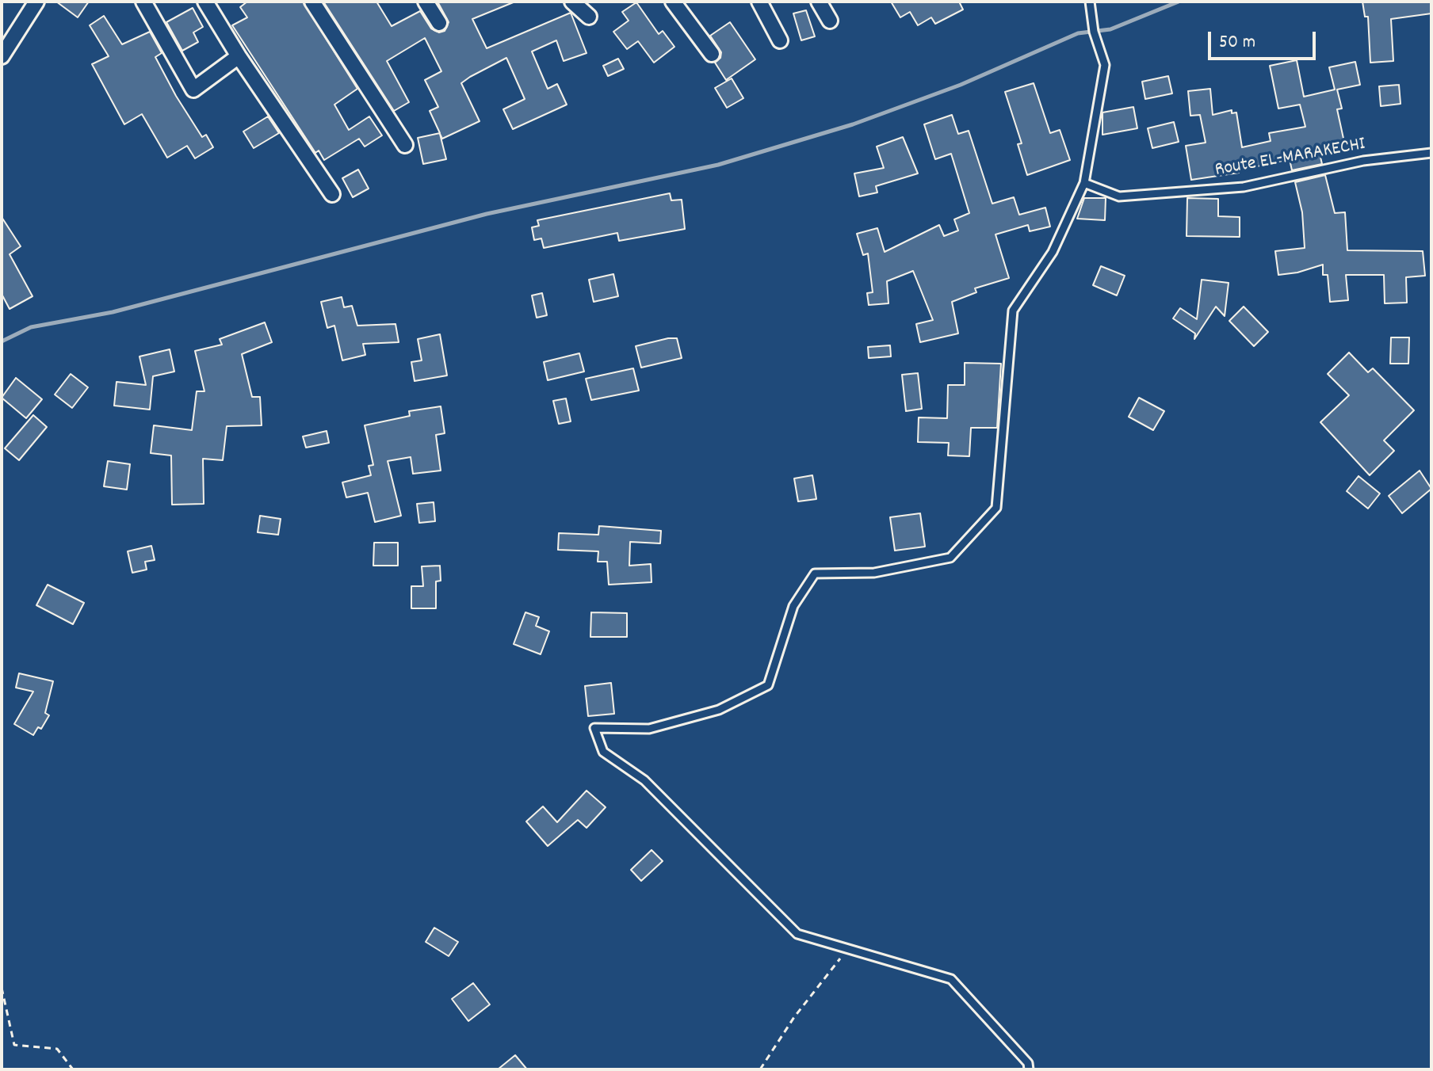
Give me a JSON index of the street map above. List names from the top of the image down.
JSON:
{
  "streets": {
    "lane": ["Route EL-MARAKECHI"]
  },
  "scale_bar": "50 m"
}
